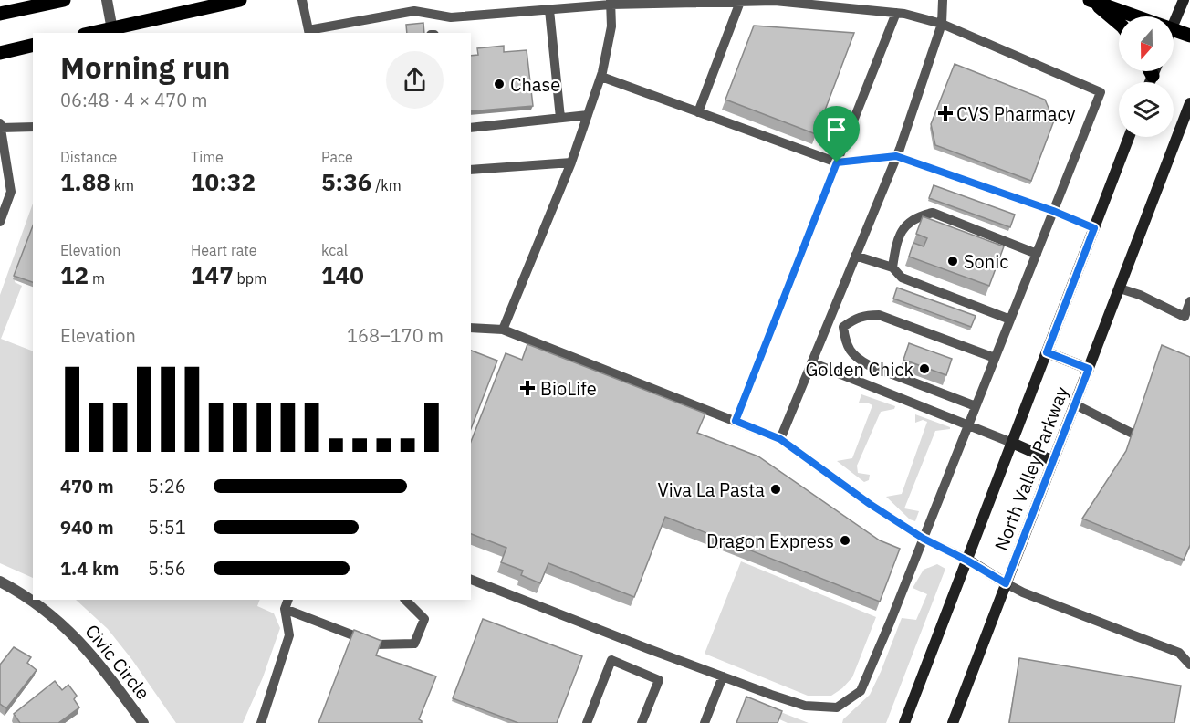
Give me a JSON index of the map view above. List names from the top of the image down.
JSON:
{
  "streets": {
    "main road": ["North Valley Parkway"],
    "street": ["Civic Circle"]
  },
  "places": {
    "other": [
      "Chase",
      "Sonic",
      "Golden Chick",
      "Viva La Pasta",
      "Dragon Express"
    ],
    "health": ["CVS Pharmacy", "BioLife"]
  },
  "north": "bottom",
  "page": {
    "heading": ["Morning run", "06:48 · 4 × 470 m"],
    "stats": [
      ["Distance", "1.88 km"],
      ["Time", "10:32"],
      ["Pace", "5:36 /km"],
      ["Elevation", "12 m"],
      ["Heart rate", "147 bpm"],
      ["kcal", "140"]
    ],
    "chart": ["Elevation", "168–170 m"],
    "list": [
      {
        "name": "470 m",
        "note": "5:26"
      },
      {
        "name": "940 m",
        "note": "5:51"
      },
      {
        "name": "1.4 km",
        "note": "5:56"
      }
    ]
  }
}
